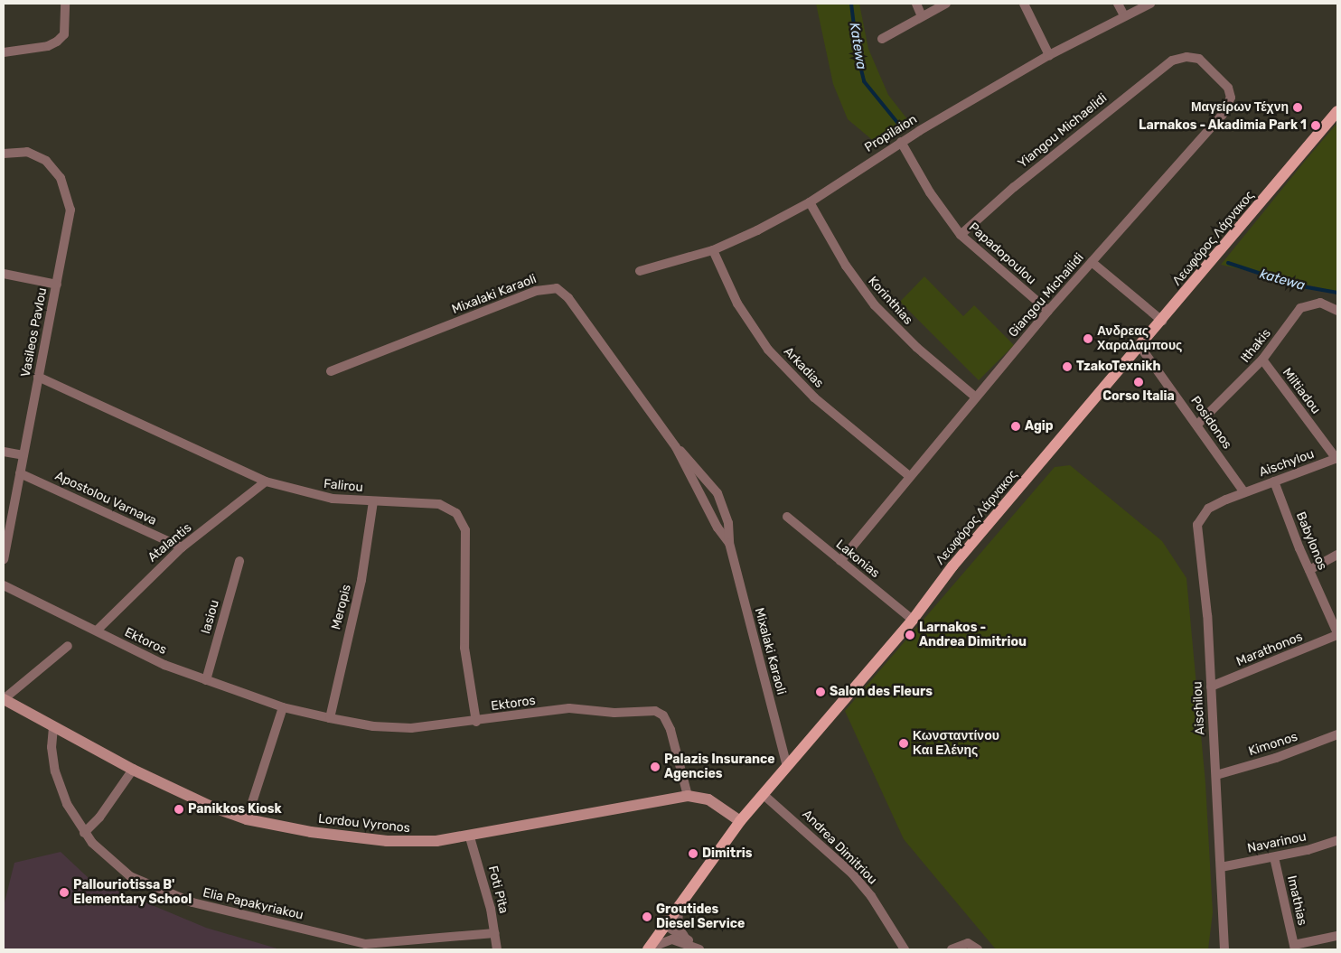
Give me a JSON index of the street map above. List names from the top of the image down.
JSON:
{
  "streets": {
    "main road": ["Λεωφόρος Λάρνακος"],
    "street": [
      "Yiangou Michaelidi",
      "Propilaion",
      "Papadopoulou",
      "Mixalaki Karaoli",
      "Giangou Michailidi",
      "Korinthias",
      "Vasileos Pavlou",
      "Ithakis",
      "Arkadias",
      "Miltiadou",
      "Posidonos",
      "Aischylou",
      "Falirou",
      "Apostolou Varnava",
      "Babylonos",
      "Atalantis",
      "Lakonias",
      "Meropis",
      "Iasiou",
      "Ektoros",
      "Marathonos",
      "Aischilou",
      "Kimonos",
      "Lordou Vyronos",
      "Navarinou",
      "Andrea Dimitriou",
      "Foti Pita",
      "Imathias",
      "Elia Papakyriakou"
    ]
  },
  "crossings": [
    ["Yiangou Michaelidi", "Papadopoulou"],
    ["Yiangou Michaelidi", "Giangou Michailidi"],
    ["Propilaion", "Papadopoulou"],
    ["Propilaion", "Korinthias"],
    ["Propilaion", "Arkadias"],
    ["Λεωφόρος Λάρνακος", "Mixalaki Karaoli"],
    ["Λεωφόρος Λάρνακος", "Posidonos"],
    ["Λεωφόρος Λάρνακος", "Lakonias"],
    ["Λεωφόρος Λάρνακος", "Lordou Vyronos"],
    ["Λεωφόρος Λάρνακος", "Andrea Dimitriou"],
    ["Papadopoulou", "Giangou Michailidi"],
    ["Giangou Michailidi", "Korinthias"],
    ["Giangou Michailidi", "Arkadias"],
    ["Giangou Michailidi", "Lakonias"],
    ["Vasileos Pavlou", "Falirou"],
    ["Vasileos Pavlou", "Apostolou Varnava"],
    ["Ithakis", "Miltiadou"],
    ["Ithakis", "Posidonos"],
    ["Miltiadou", "Aischylou"],
    ["Posidonos", "Aischylou"],
    ["Posidonos", "Aischilou"],
    ["Aischylou", "Babylonos"],
    ["Aischylou", "Aischilou"],
    ["Falirou", "Atalantis"],
    ["Falirou", "Meropis"],
    ["Falirou", "Ektoros"],
    ["Apostolou Varnava", "Atalantis"],
    ["Babylonos", "Marathonos"],
    ["Atalantis", "Ektoros"],
    ["Meropis", "Ektoros"],
    ["Iasiou", "Ektoros"],
    ["Ektoros", "Lordou Vyronos"],
    ["Marathonos", "Aischilou"],
    ["Aischilou", "Kimonos"],
    ["Aischilou", "Navarinou"],
    ["Lordou Vyronos", "Foti Pita"],
    ["Lordou Vyronos", "Elia Papakyriakou"],
    ["Navarinou", "Imathias"],
    ["Foti Pita", "Elia Papakyriakou"]
  ],
  "water": ["Katewa", "katewa"],
  "places": [
    "Μαγείρων Τέχνη",
    "Larnakos - Akadimia Park 1",
    "Ανδρεας Χαραλαμπους",
    "TzakoTexnikh",
    "Corso Italia",
    "Agip",
    "Larnakos - Andrea Dimitriou",
    "Salon des Fleurs",
    "Κωνσταντίνου Και Ελένης",
    "Palazis Insurance Agencies",
    "Panikkos Kiosk",
    "Dimitris",
    "Pallouriotissa B' Elementary School",
    "Groutides Diesel Service"
  ]
}
